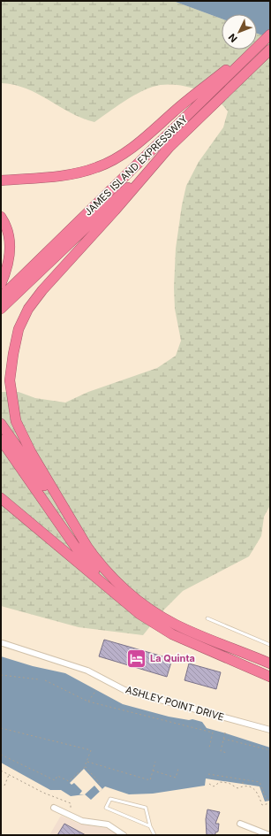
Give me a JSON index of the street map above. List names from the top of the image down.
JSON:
{
  "streets": {
    "highway": ["JAMES ISLAND EXPRESSWAY"],
    "street": ["ASHLEY POINT DRIVE"]
  },
  "places": {
    "hotel": ["La Quinta"]
  },
  "north": "bottom left"
}
